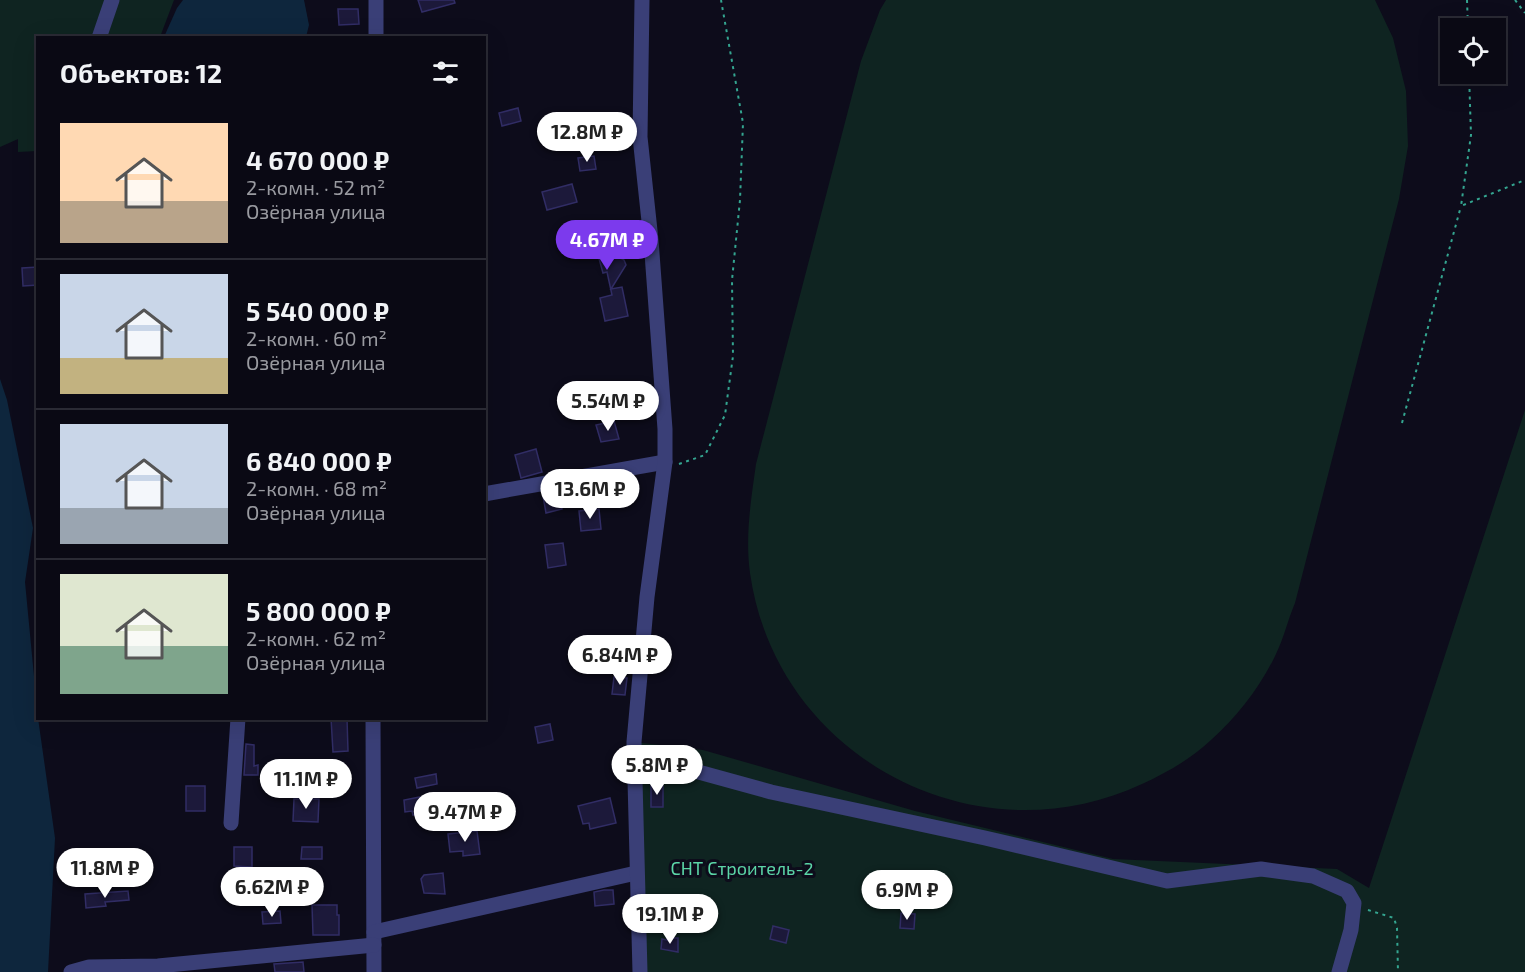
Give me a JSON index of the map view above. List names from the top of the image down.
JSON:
{
  "parks": ["СНТ Строитель-2"],
  "page": {
    "heading": "Объектов: 12",
    "list": [
      {
        "name": "4 670 000 ₽",
        "note": "2-комн. · 52 m² · Озёрная улица"
      },
      {
        "name": "5 540 000 ₽",
        "note": "2-комн. · 60 m² · Озёрная улица"
      },
      {
        "name": "6 840 000 ₽",
        "note": "2-комн. · 68 m² · Озёрная улица"
      },
      {
        "name": "5 800 000 ₽",
        "note": "2-комн. · 62 m² · Озёрная улица"
      }
    ],
    "price": [
      "12.8M ₽",
      "4.67M ₽",
      "5.54M ₽",
      "13.6M ₽",
      "6.84M ₽",
      "5.8M ₽",
      "11.1M ₽",
      "9.47M ₽",
      "11.8M ₽",
      "6.62M ₽",
      "6.9M ₽",
      "19.1M ₽"
    ]
  }
}
